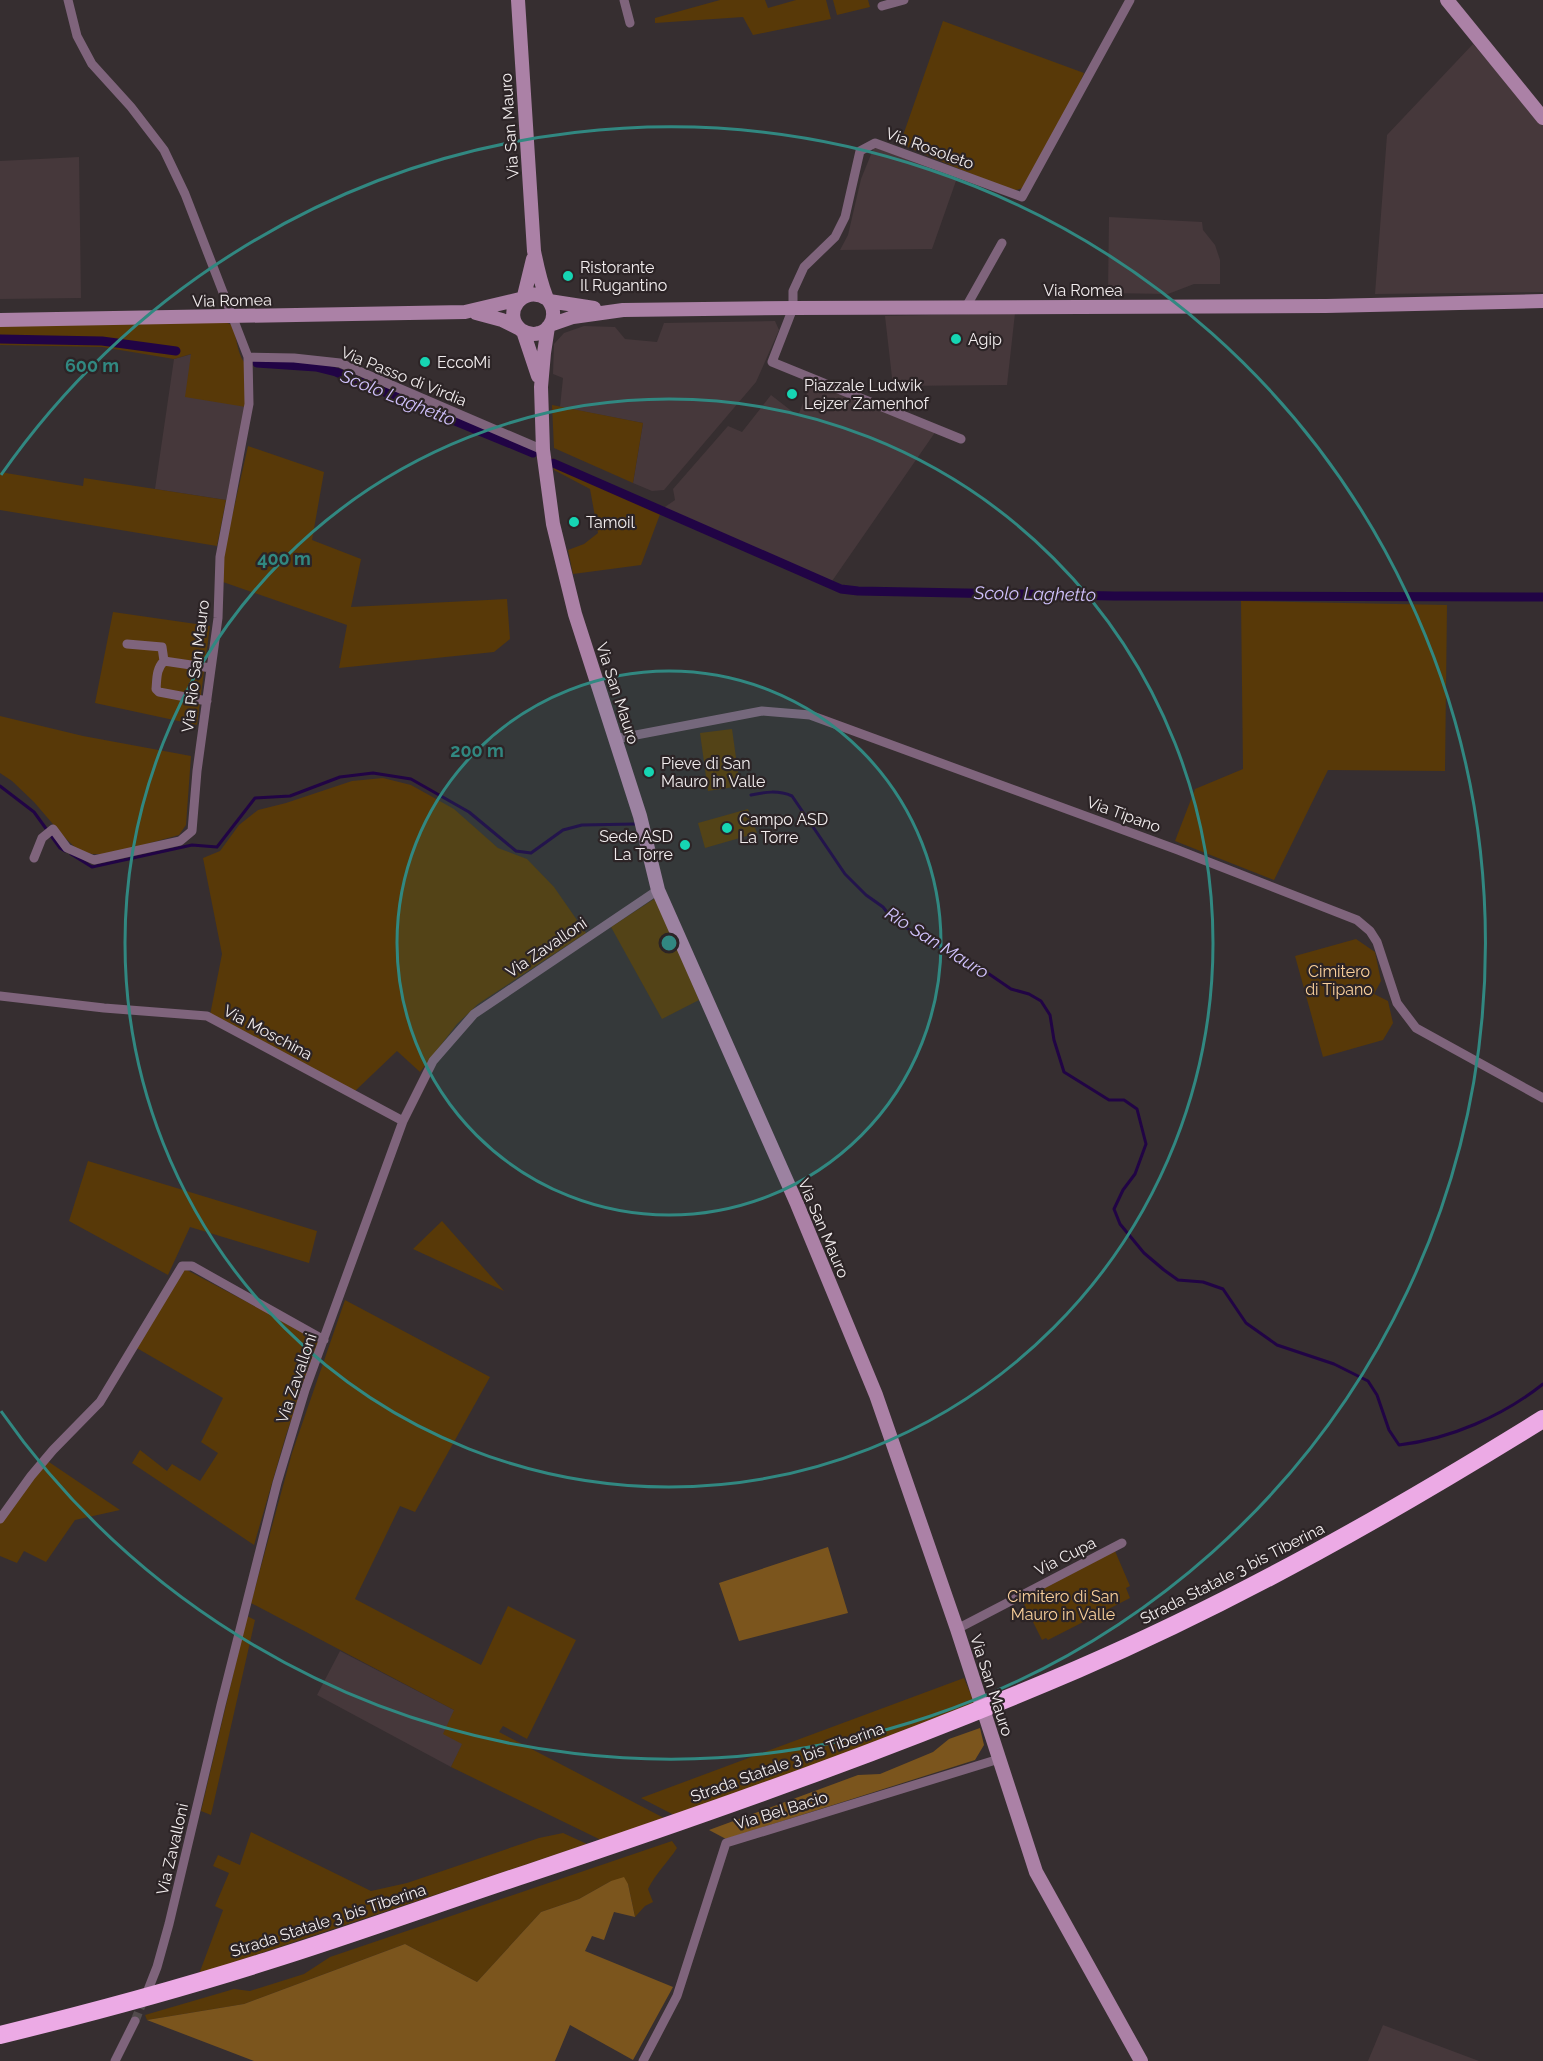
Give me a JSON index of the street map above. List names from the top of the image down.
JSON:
{
  "streets": {
    "highway": ["Strada Statale 3 bis Tiberina"],
    "main road": ["Via San Mauro", "Via Romea"],
    "street": [
      "Via Rosoleto",
      "Via Passo di Virdia",
      "Via Rio San Mauro",
      "Via Tipano",
      "Via Zavalloni",
      "Via Moschina",
      "Via Cupa",
      "Via Bel Bacio"
    ]
  },
  "crossings": [
    ["Via San Mauro", "Via Romea"],
    ["Via San Mauro", "Via Passo di Virdia"],
    ["Via San Mauro", "Via Tipano"],
    ["Via San Mauro", "Via Zavalloni"],
    ["Via San Mauro", "Via Cupa"],
    ["Via San Mauro", "Via Bel Bacio"],
    ["Via Rosoleto", "Via Romea"],
    ["Via Romea", "Via Rio San Mauro"],
    ["Via Passo di Virdia", "Via Rio San Mauro"],
    ["Via Zavalloni", "Via Moschina"]
  ],
  "water": ["Scolo Laghetto", "Rio San Mauro"],
  "parks": ["Cimitero di Tipano", "Cimitero di San Mauro in Valle"],
  "places": [
    "Ristorante Il Rugantino",
    "Agip",
    "EccoMi",
    "Piazzale Ludwik Lejzer Zamenhof",
    "Tamoil",
    "Pieve di San Mauro in Valle",
    "Campo ASD La Torre",
    "Sede ASD La Torre"
  ],
  "rings": ["600 m", "400 m", "200 m"]
}
